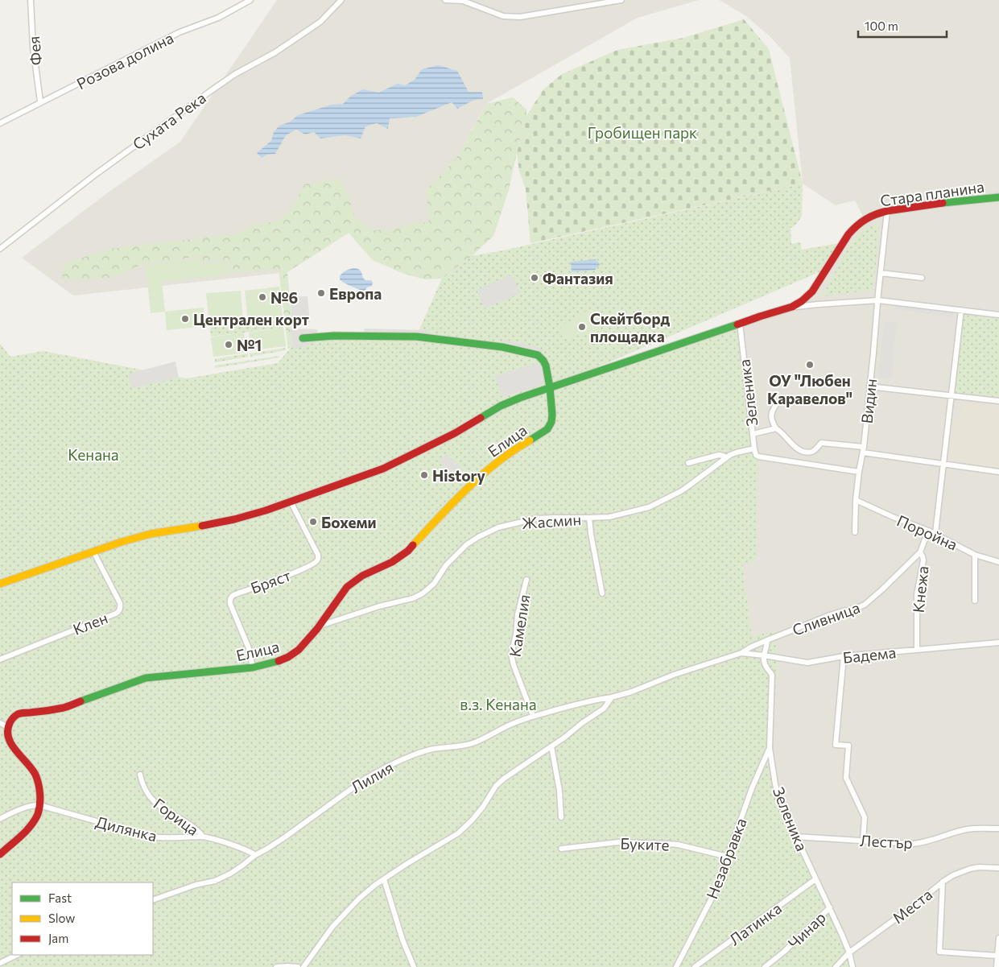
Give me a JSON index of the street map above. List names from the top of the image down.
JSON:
{
  "streets": {
    "street": [
      "Фея",
      "Розова долина",
      "Сухата Река",
      "Стара планина",
      "Зеленика",
      "Видин",
      "Елица",
      "Жасмин",
      "Поройна",
      "Бряст",
      "Кнежа",
      "Сливница",
      "Клен",
      "Камелия",
      "Бадема",
      "Лилия",
      "Горица",
      "Дилянка",
      "Лестър",
      "Буките",
      "Незабравка",
      "Места",
      "Латинка",
      "Чинар"
    ]
  },
  "crossings": [
    ["Фея", "Розова долина"],
    ["Стара планина", "Видин"],
    ["Зеленика", "Видин"],
    ["Зеленика", "Жасмин"],
    ["Зеленика", "Бадема"],
    ["Зеленика", "Лестър"],
    ["Зеленика", "Незабравка"],
    ["Зеленика", "Места"],
    ["Зеленика", "Латинка"],
    ["Зеленика", "Чинар"],
    ["Видин", "Поройна"],
    ["Елица", "Жасмин"],
    ["Елица", "Бряст"],
    ["Поройна", "Сливница"],
    ["Кнежа", "Сливница"],
    ["Кнежа", "Бадема"],
    ["Сливница", "Бадема"],
    ["Сливница", "Лилия"],
    ["Камелия", "Лилия"],
    ["Бадема", "Лилия"],
    ["Лилия", "Дилянка"],
    ["Горица", "Дилянка"],
    ["Буките", "Незабравка"]
  ],
  "parks": ["Гробищен парк", "Кенана", "в.з. Кенана"],
  "places": [
    "Фантазия",
    "Европа",
    "№6",
    "Централен корт",
    "Скейтборд площадка",
    "№1",
    "ОУ \"Любен Каравелов\"",
    "History",
    "Бохеми"
  ],
  "legend": ["Fast", "Slow", "Jam"],
  "scale_bar": "100 m"
}
